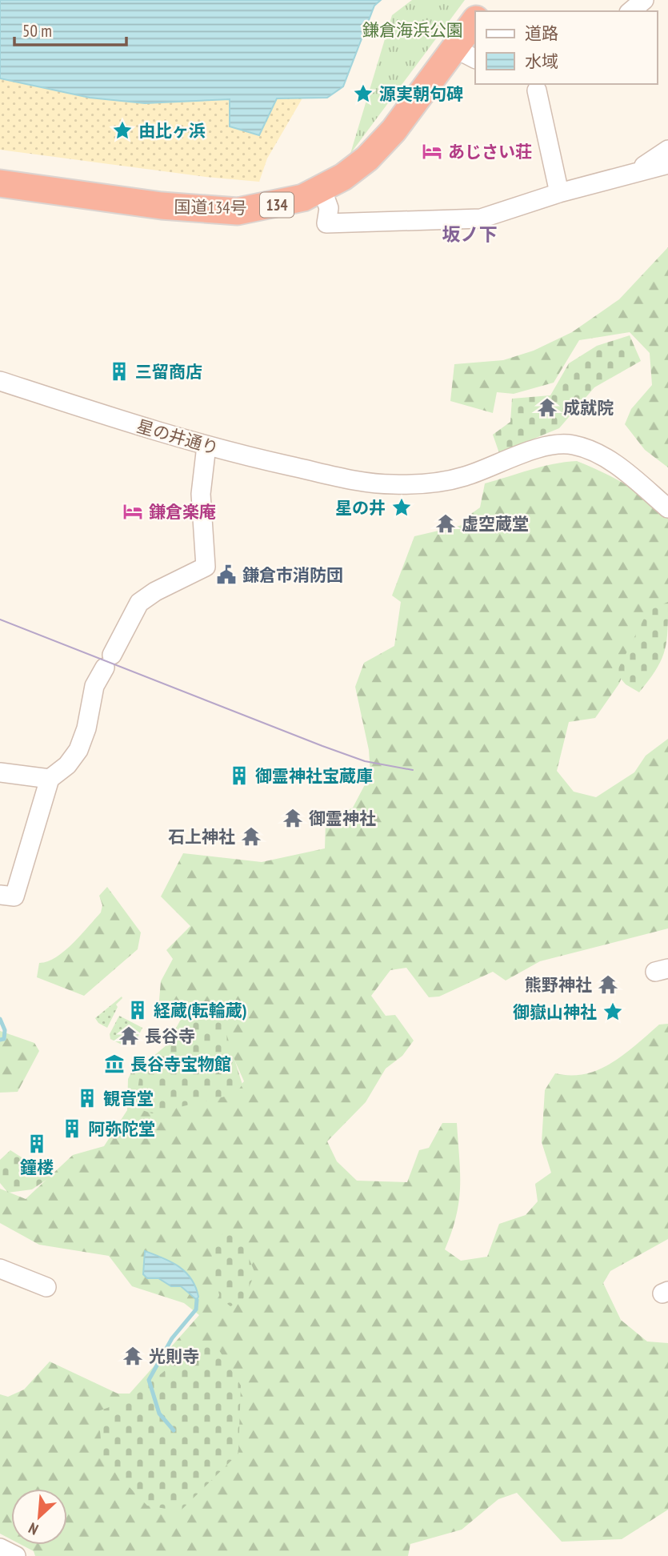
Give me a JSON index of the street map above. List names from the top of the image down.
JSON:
{
  "streets": {
    "highway": ["134", "国道134号"],
    "street": ["星の井通り"]
  },
  "districts": ["坂ノ下"],
  "parks": ["鎌倉海浜公園"],
  "places": {
    "place": [
      "源実朝句碑",
      "由比ヶ浜",
      "星の井",
      "御嶽山神社"
    ],
    "hotel": ["あじさい荘", "鎌倉楽庵"],
    "building": [
      "三留商店",
      "御霊神社宝蔵庫",
      "経蔵(転輪蔵)",
      "観音堂",
      "阿弥陀堂",
      "鐘楼"
    ],
    "temple": [
      "成就院",
      "虚空蔵堂",
      "御霊神社",
      "石上神社",
      "熊野神社",
      "長谷寺",
      "光則寺"
    ],
    "public building": ["鎌倉市消防団"],
    "museum": ["長谷寺宝物館"]
  },
  "legend": ["道路", "水域"],
  "scale_bar": "50 m",
  "north": "bottom left"
}
